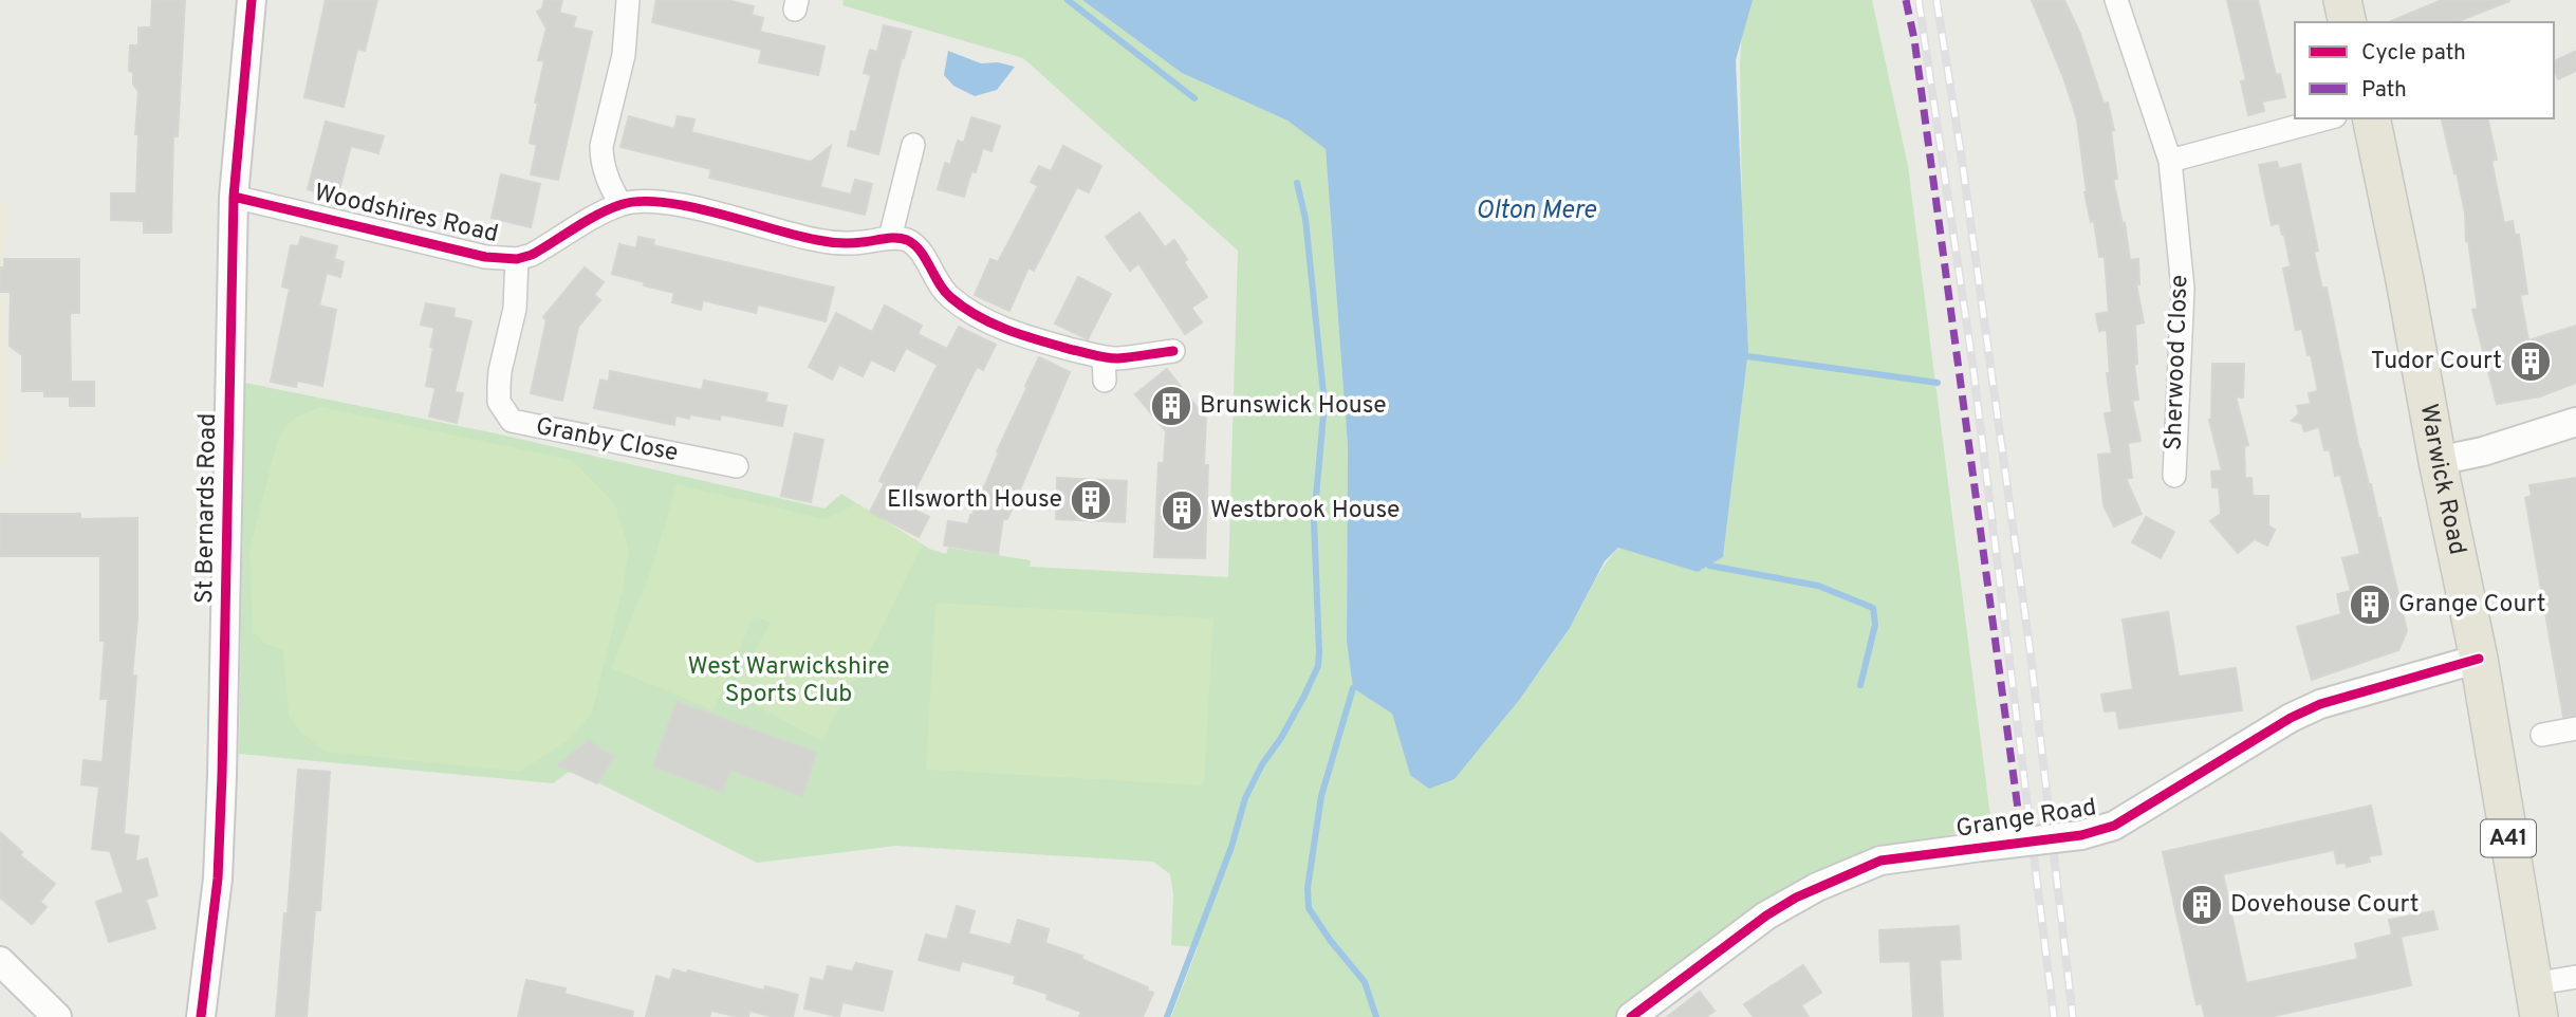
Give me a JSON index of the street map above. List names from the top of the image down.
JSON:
{
  "streets": {
    "highway": ["Warwick Road", "A41"],
    "street": [
      "Woodshires Road",
      "Sherwood Close",
      "Granby Close",
      "St Bernards Road",
      "Grange Road"
    ]
  },
  "crossings": [
    ["Woodshires Road", "Granby Close"],
    ["Woodshires Road", "St Bernards Road"],
    ["Warwick Road", "Grange Road"]
  ],
  "water": ["Olton Mere"],
  "parks": ["West Warwickshire Sports Club"],
  "places": {
    "building": [
      "Tudor Court",
      "Brunswick House",
      "Ellsworth House",
      "Westbrook House",
      "Grange Court",
      "Dovehouse Court"
    ]
  },
  "legend": ["Cycle path", "Path"]
}
